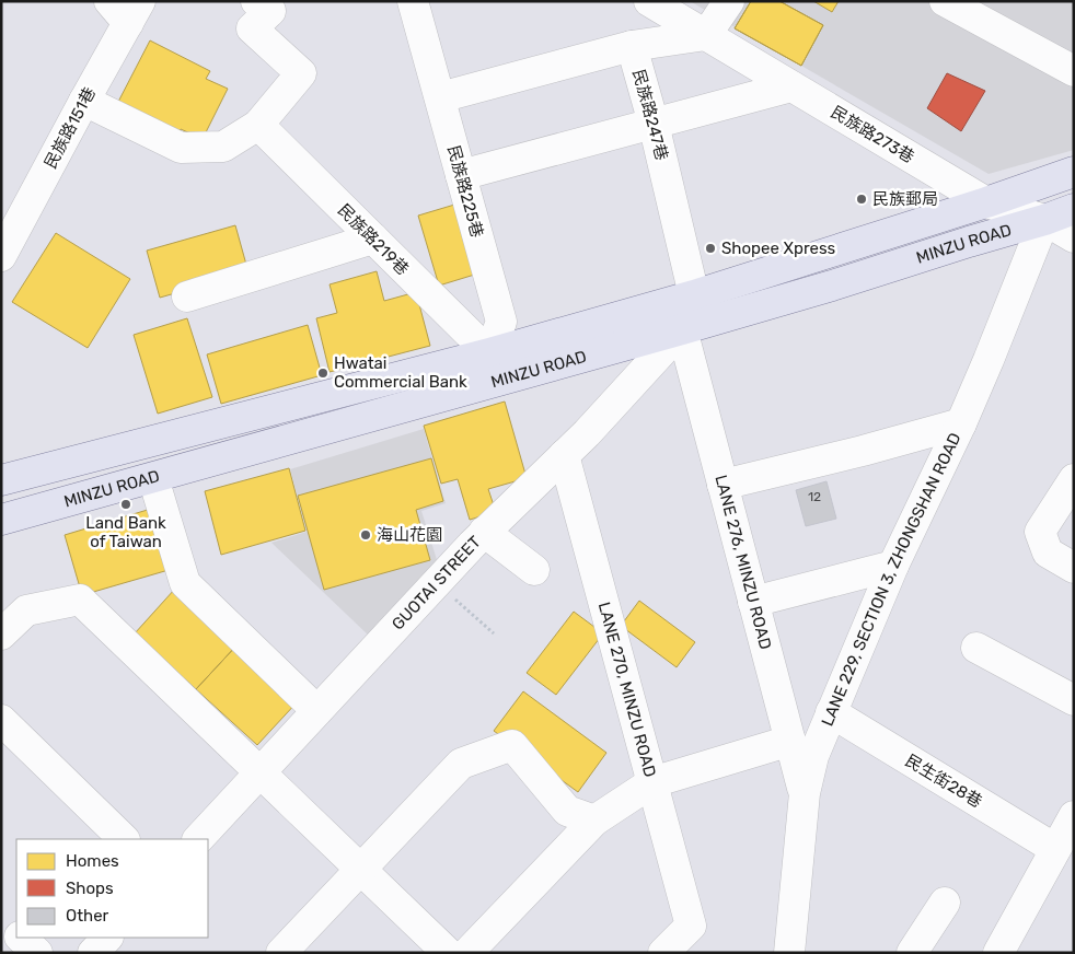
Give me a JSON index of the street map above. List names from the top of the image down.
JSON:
{
  "streets": {
    "main road": ["MINZU ROAD"],
    "street": [
      "民族路247巷",
      "民族路151巷",
      "民族路273巷",
      "民族路225巷",
      "民族路219巷",
      "LANE 276, MINZU ROAD",
      "LANE 229, SECTION 3, ZHONGSHAN ROAD",
      "GUOTAI STREET",
      "LANE 270, MINZU ROAD",
      "民生街28巷"
    ]
  },
  "crossings": [
    ["民族路247巷", "民族路273巷"],
    ["民族路247巷", "MINZU ROAD"],
    ["民族路273巷", "MINZU ROAD"],
    ["民族路273巷", "LANE 229, SECTION 3, ZHONGSHAN ROAD"],
    ["民族路225巷", "民族路219巷"],
    ["民族路225巷", "MINZU ROAD"],
    ["民族路219巷", "MINZU ROAD"],
    ["MINZU ROAD", "LANE 276, MINZU ROAD"],
    ["MINZU ROAD", "LANE 229, SECTION 3, ZHONGSHAN ROAD"],
    ["MINZU ROAD", "GUOTAI STREET"],
    ["LANE 276, MINZU ROAD", "LANE 229, SECTION 3, ZHONGSHAN ROAD"],
    ["LANE 276, MINZU ROAD", "GUOTAI STREET"],
    ["LANE 229, SECTION 3, ZHONGSHAN ROAD", "民生街28巷"],
    ["GUOTAI STREET", "LANE 270, MINZU ROAD"]
  ],
  "places": [
    "民族郵局",
    "Shopee Xpress",
    "Hwatai Commercial Bank",
    "Land Bank of Taiwan",
    "海山花園"
  ],
  "house_numbers": ["12"],
  "legend": ["Homes", "Shops", "Other"]
}
